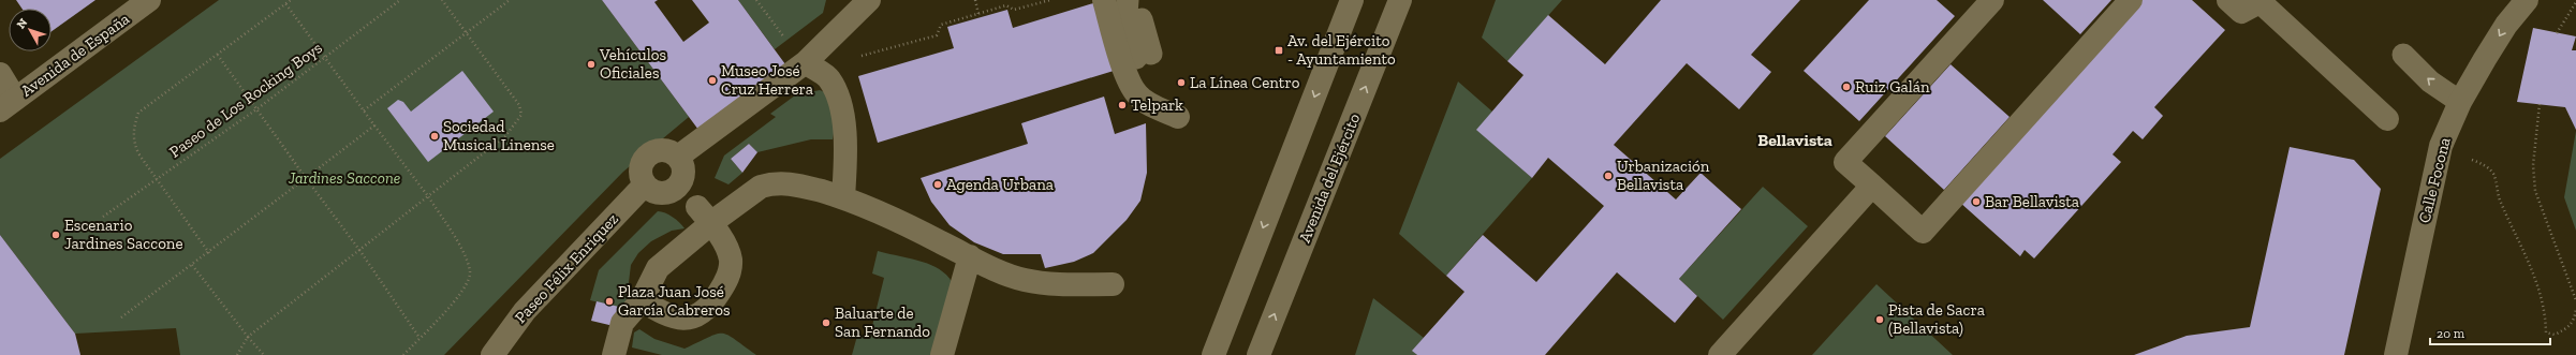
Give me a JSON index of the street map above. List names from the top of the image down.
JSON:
{
  "streets": {
    "street": [
      "Avenida de España",
      "Avenida del Ejército",
      "Calle Focona",
      "Paseo Félix Enriquez"
    ],
    "path": ["Paseo de Los Rocking Boys"]
  },
  "districts": ["Bellavista"],
  "parks": ["Jardines Saccone"],
  "places": {
    "transit": ["Av. del Ejército - Ayuntamiento"],
    "other": [
      "Vehículos Oficiales",
      "Museo José Cruz Herrera",
      "La Línea Centro",
      "Ruiz Galán",
      "Telpark",
      "Sociedad Musical Linense",
      "Urbanización Bellavista",
      "Agenda Urbana",
      "Bar Bellavista",
      "Escenario Jardines Saccone",
      "Plaza Juan José García Cabreros",
      "Pista de Sacra (Bellavista)",
      "Baluarte de San Fernando"
    ]
  },
  "scale_bar": "20 m",
  "north": "top left"
}
